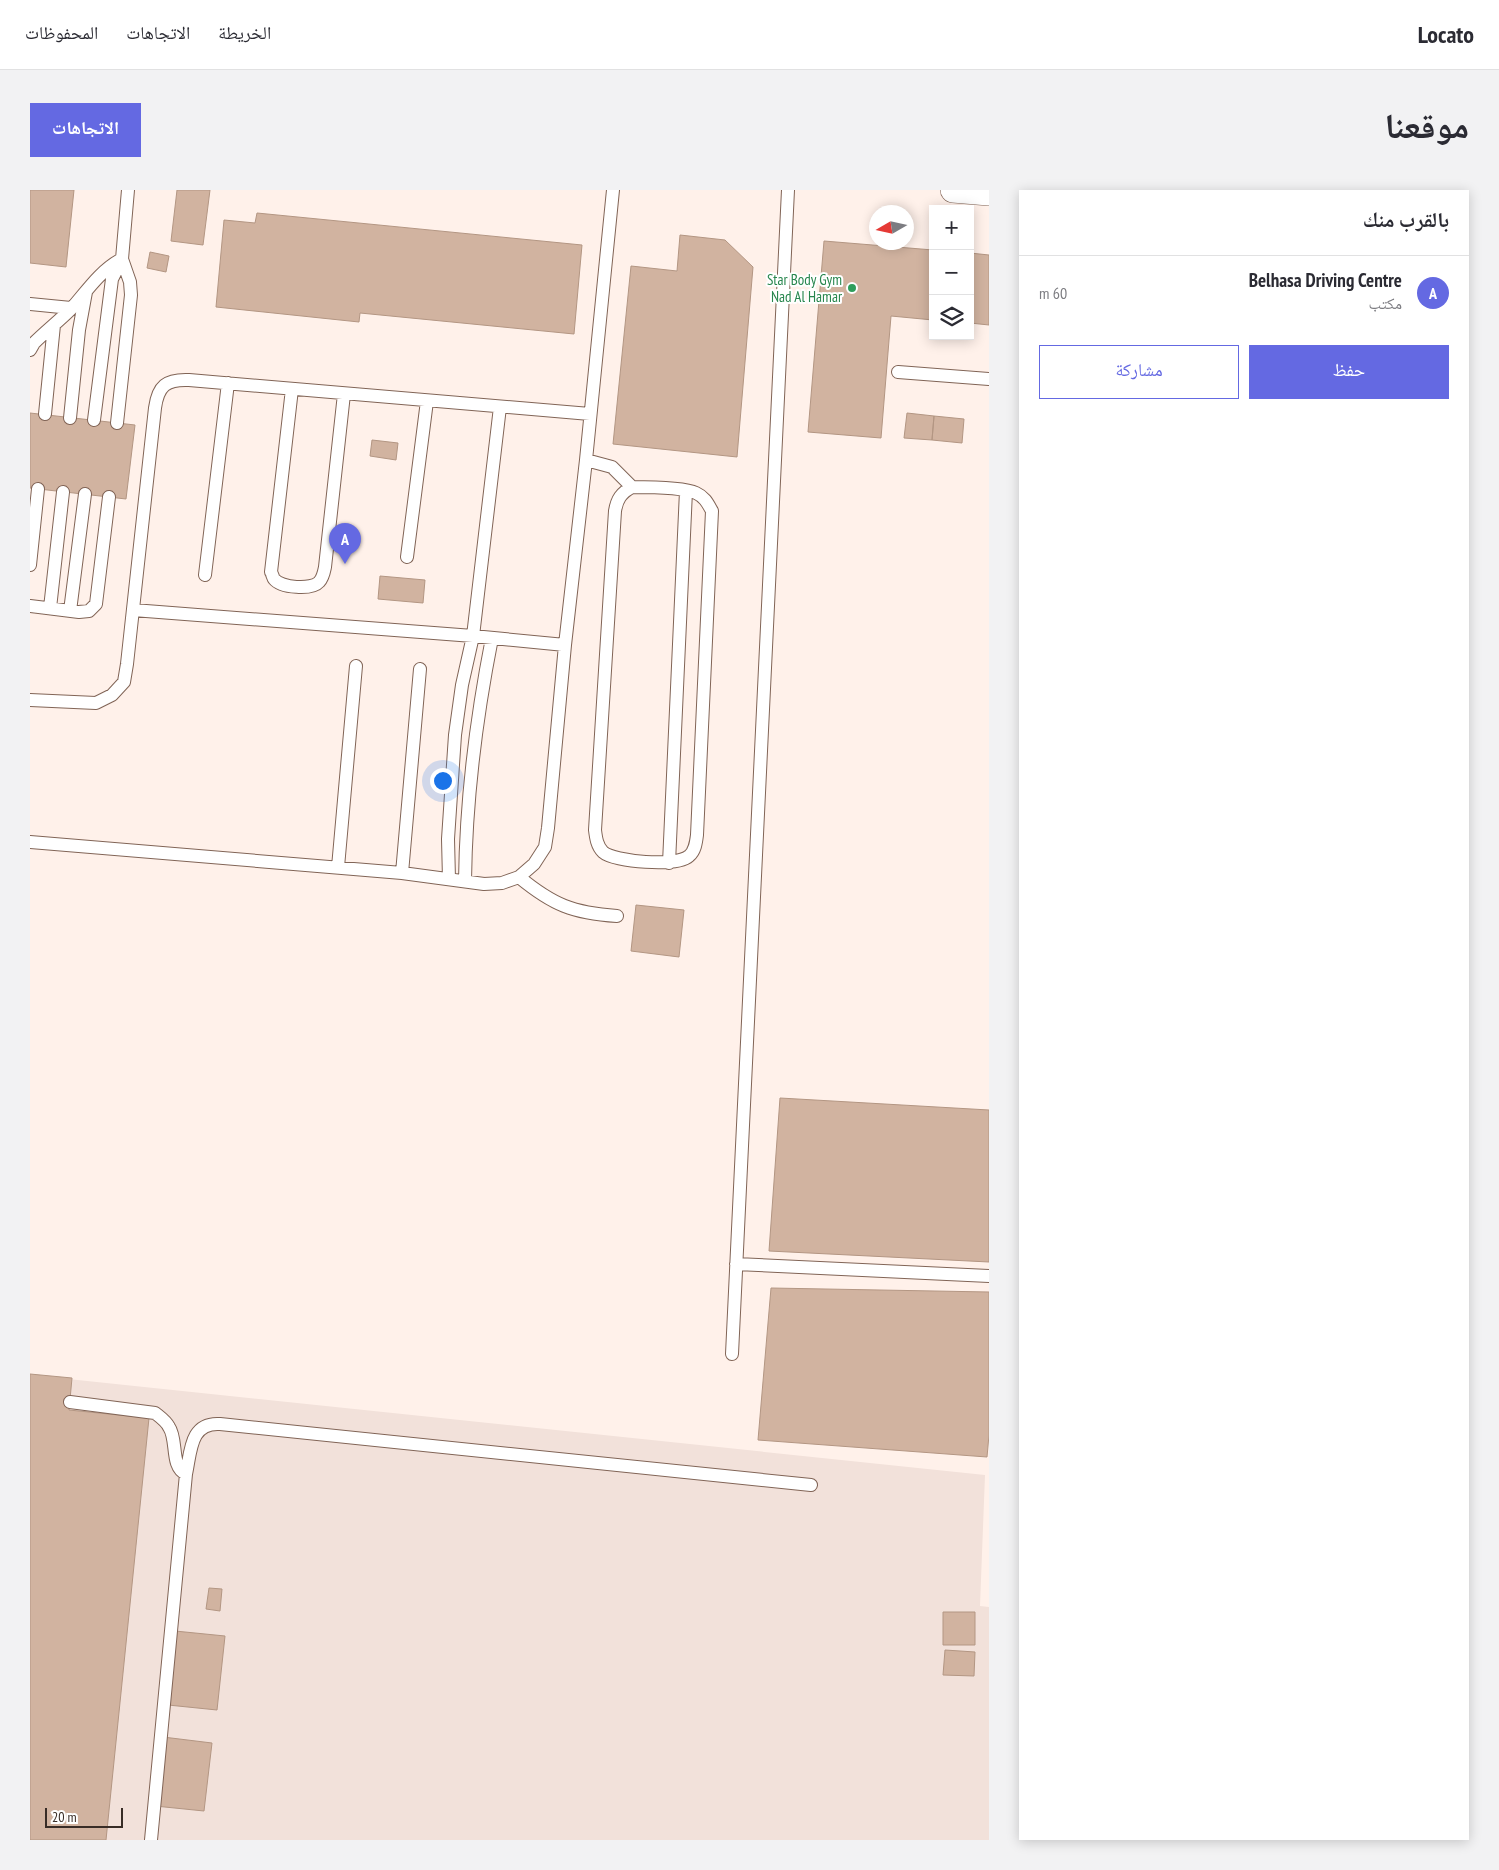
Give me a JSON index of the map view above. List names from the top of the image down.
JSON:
{
  "places": ["Star Body Gym Nad Al Hamar"],
  "scale_bar": "20 m",
  "north": "left",
  "page": {
    "header": "Locato",
    "nav": ["الخريطة", "الاتجاهات", "المحفوظات"],
    "title": "موقعنا",
    "buttons": [
      "الاتجاهات",
      ["حفظ", "مشاركة"]
    ],
    "heading": "بالقرب منك",
    "map_buttons": ["+", "−"],
    "list": [
      {
        "mark": "A",
        "name": "Belhasa Driving Centre",
        "note": "مكتب",
        "value": "60 m"
      }
    ],
    "pins": "A",
    "scale": "20 m"
  }
}
